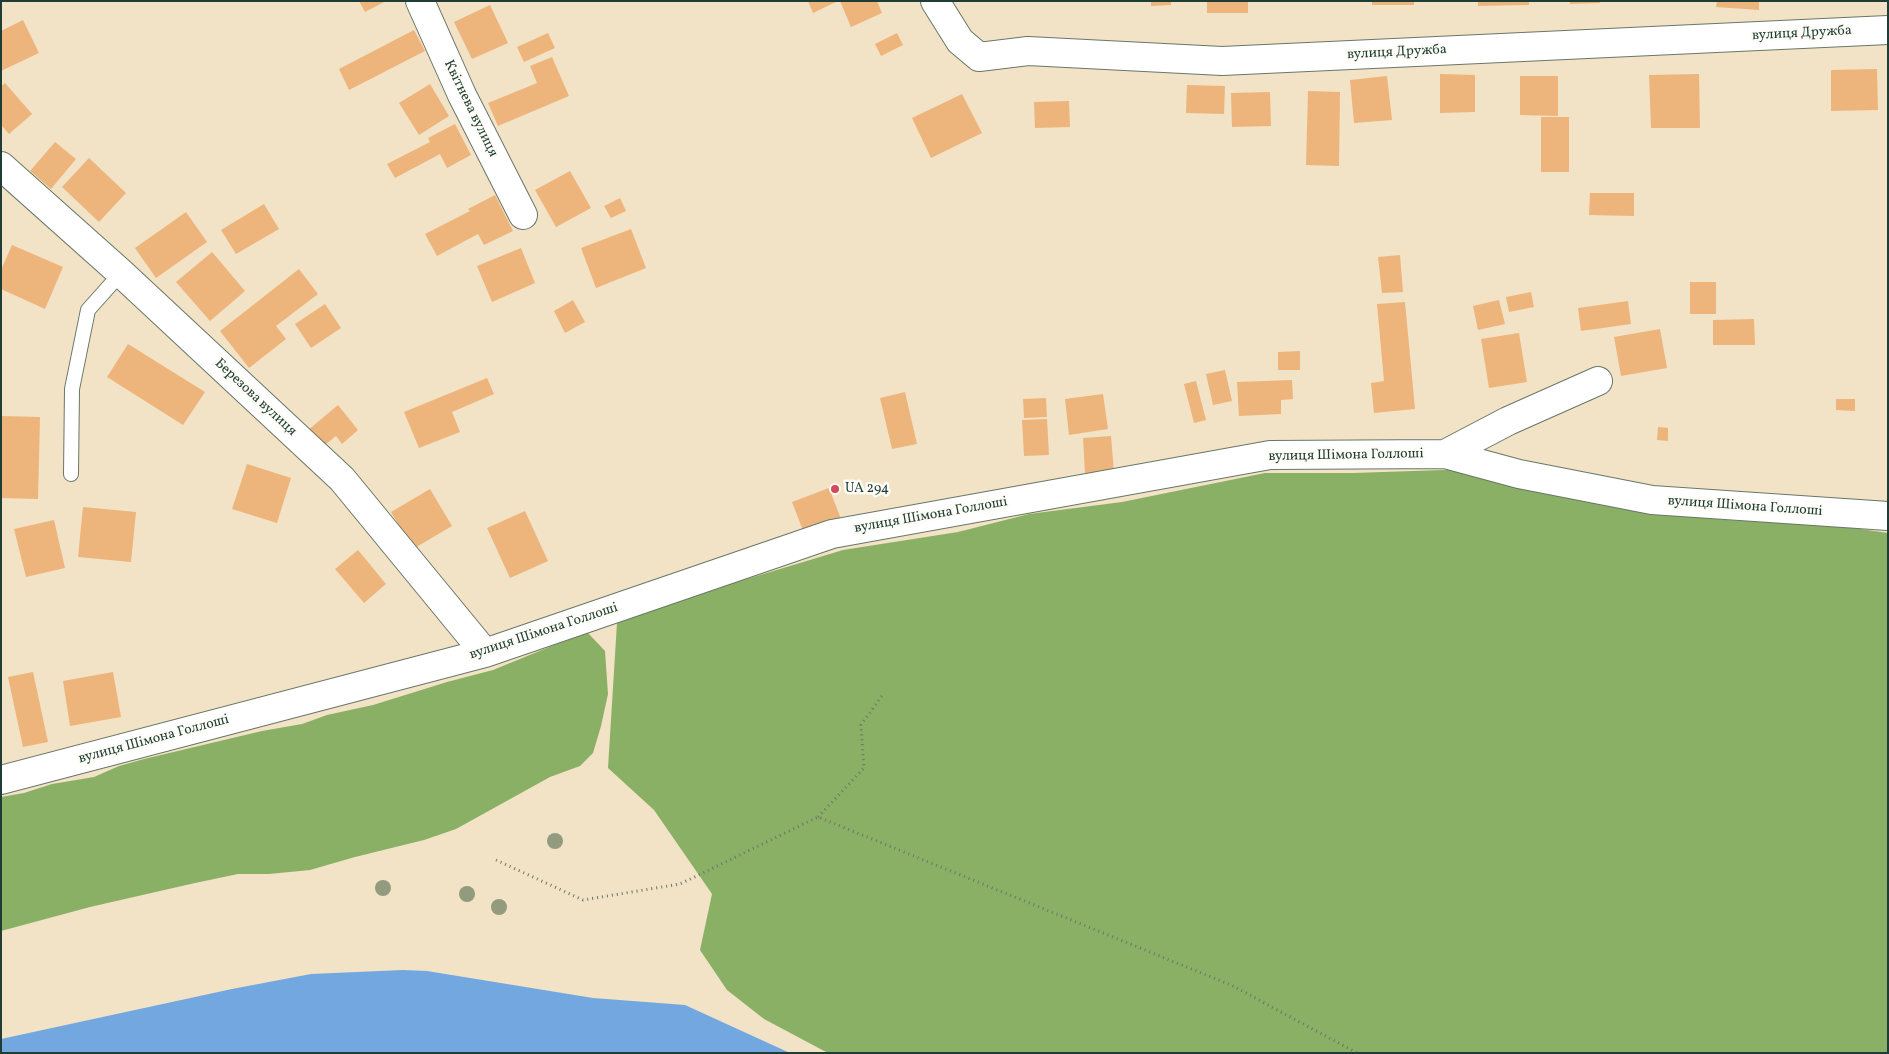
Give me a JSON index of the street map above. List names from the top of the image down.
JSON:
{
  "streets": {
    "street": [
      "вулиця Дружба",
      "Квітнева вулиця",
      "Березова вулиця",
      "вулиця Шімона Голлоші"
    ]
  },
  "crossings": [
    ["Березова вулиця", "вулиця Шімона Голлоші"]
  ],
  "places": ["UA 294"]
}
